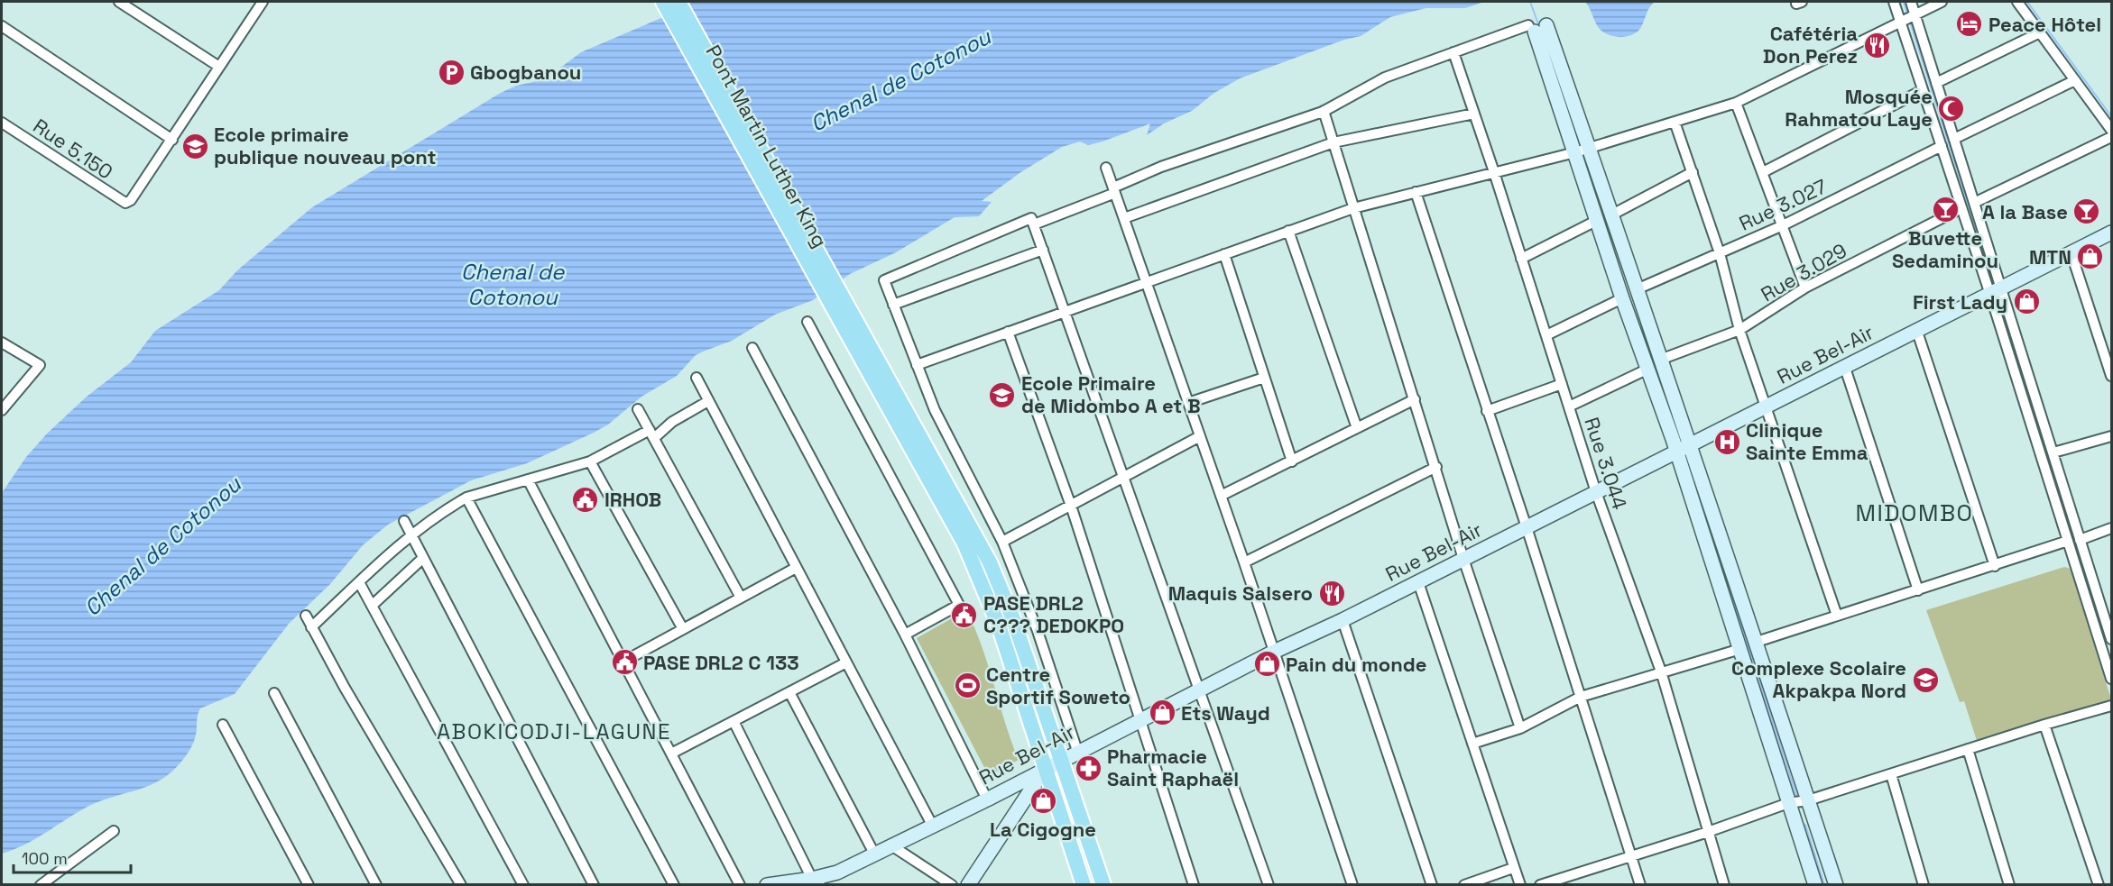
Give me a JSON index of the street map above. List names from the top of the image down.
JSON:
{
  "streets": {
    "main road": ["Pont Martin Luther King"],
    "street": [
      "Rue 5.150",
      "Rue 3.027",
      "Rue 3.029",
      "Rue Bel-Air",
      "Rue 3.044"
    ]
  },
  "crossings": [
    ["Rue Bel-Air", "Rue 3.044"]
  ],
  "districts": ["MIDOMBO", "ABOKICODJI-LAGUNE"],
  "water": ["Chenal de Cotonou"],
  "places": {
    "hotel": ["Peace Hôtel"],
    "restaurant": ["Cafétéria Don Perez", "Maquis Salsero"],
    "parking": ["Gbogbanou"],
    "mosque": ["Mosquée Rahmatou Laye"],
    "school or university": ["Ecole primaire publique nouveau pont", "Ecole Primaire de Midombo A et B", "Complexe Scolaire Akpakpa Nord"],
    "bar": ["Buvette Sedaminou", "A la Base"],
    "shop": [
      "MTN",
      "First Lady",
      "Pain du monde",
      "Ets Wayd",
      "La Cigogne"
    ],
    "hospital": ["Clinique Sainte Emma"],
    "public building": ["IRHOB", "PASE DRL2 C??? DEDOKPO", "PASE DRL2 C 133"],
    "sports": ["Centre Sportif Soweto"],
    "pharmacy": ["Pharmacie Saint Raphaël"]
  },
  "scale_bar": "100 m"
}
